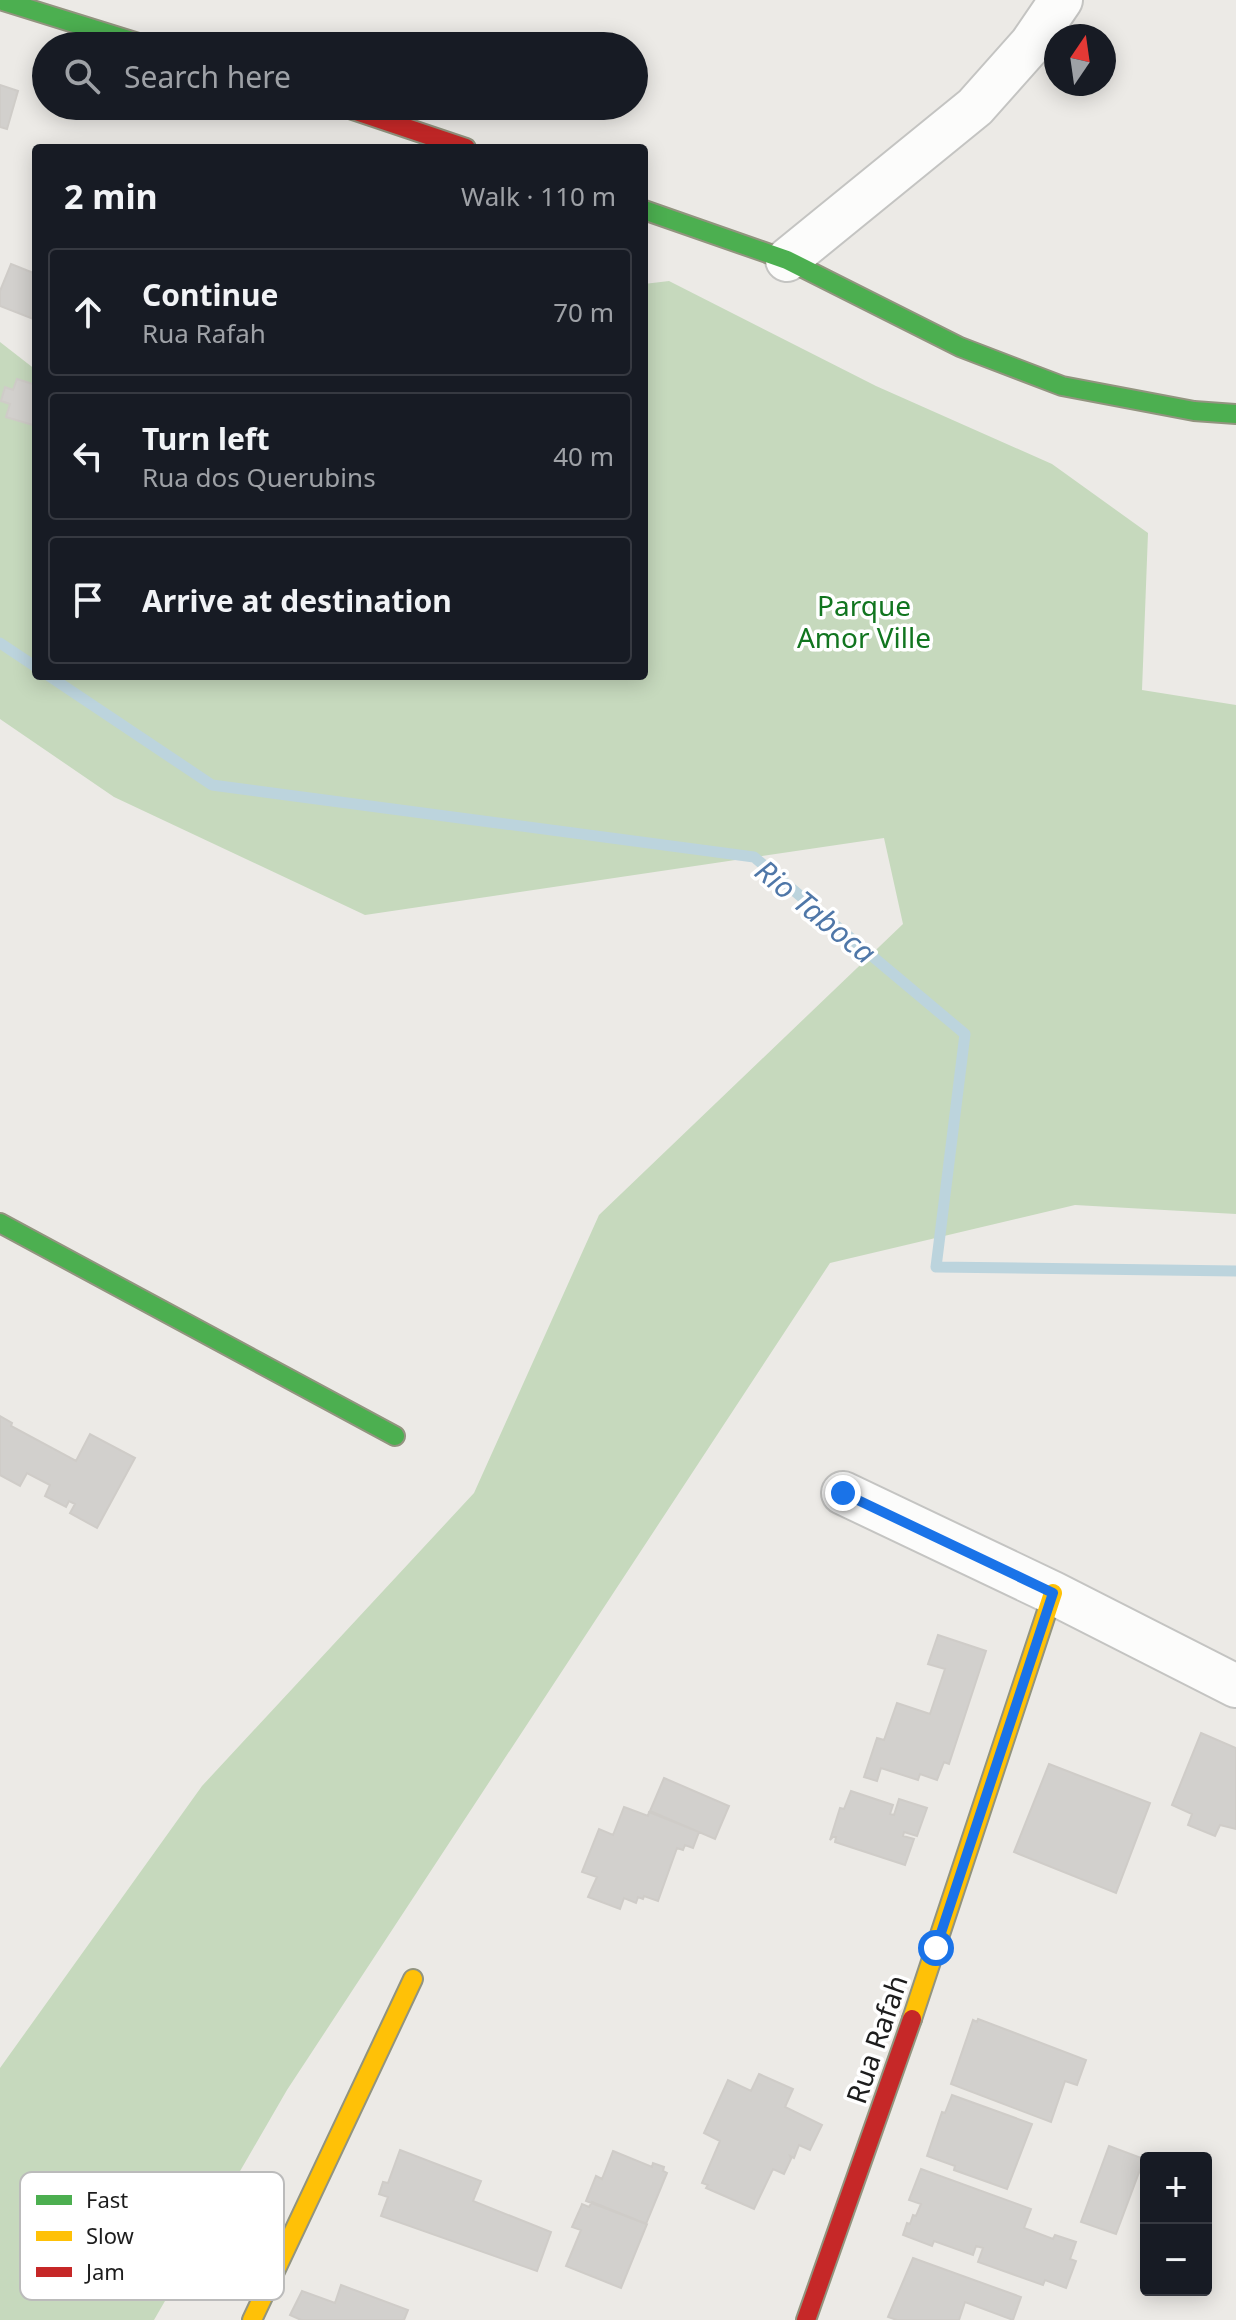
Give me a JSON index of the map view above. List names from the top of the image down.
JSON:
{
  "streets": {
    "street": ["Rua Rafah"]
  },
  "water": ["Rio Taboca"],
  "parks": ["Parque Amor Ville"],
  "legend": ["Fast", "Slow", "Jam"],
  "north": "top",
  "page": {
    "search": "Search here",
    "heading": ["2 min", "Walk · 110 m"],
    "list": [
      ["Continue", "Rua Rafah", "70 m"],
      ["Turn left", "Rua dos Querubins", "40 m"],
      "Arrive at destination"
    ],
    "map_buttons": ["+", "−"]
  }
}
